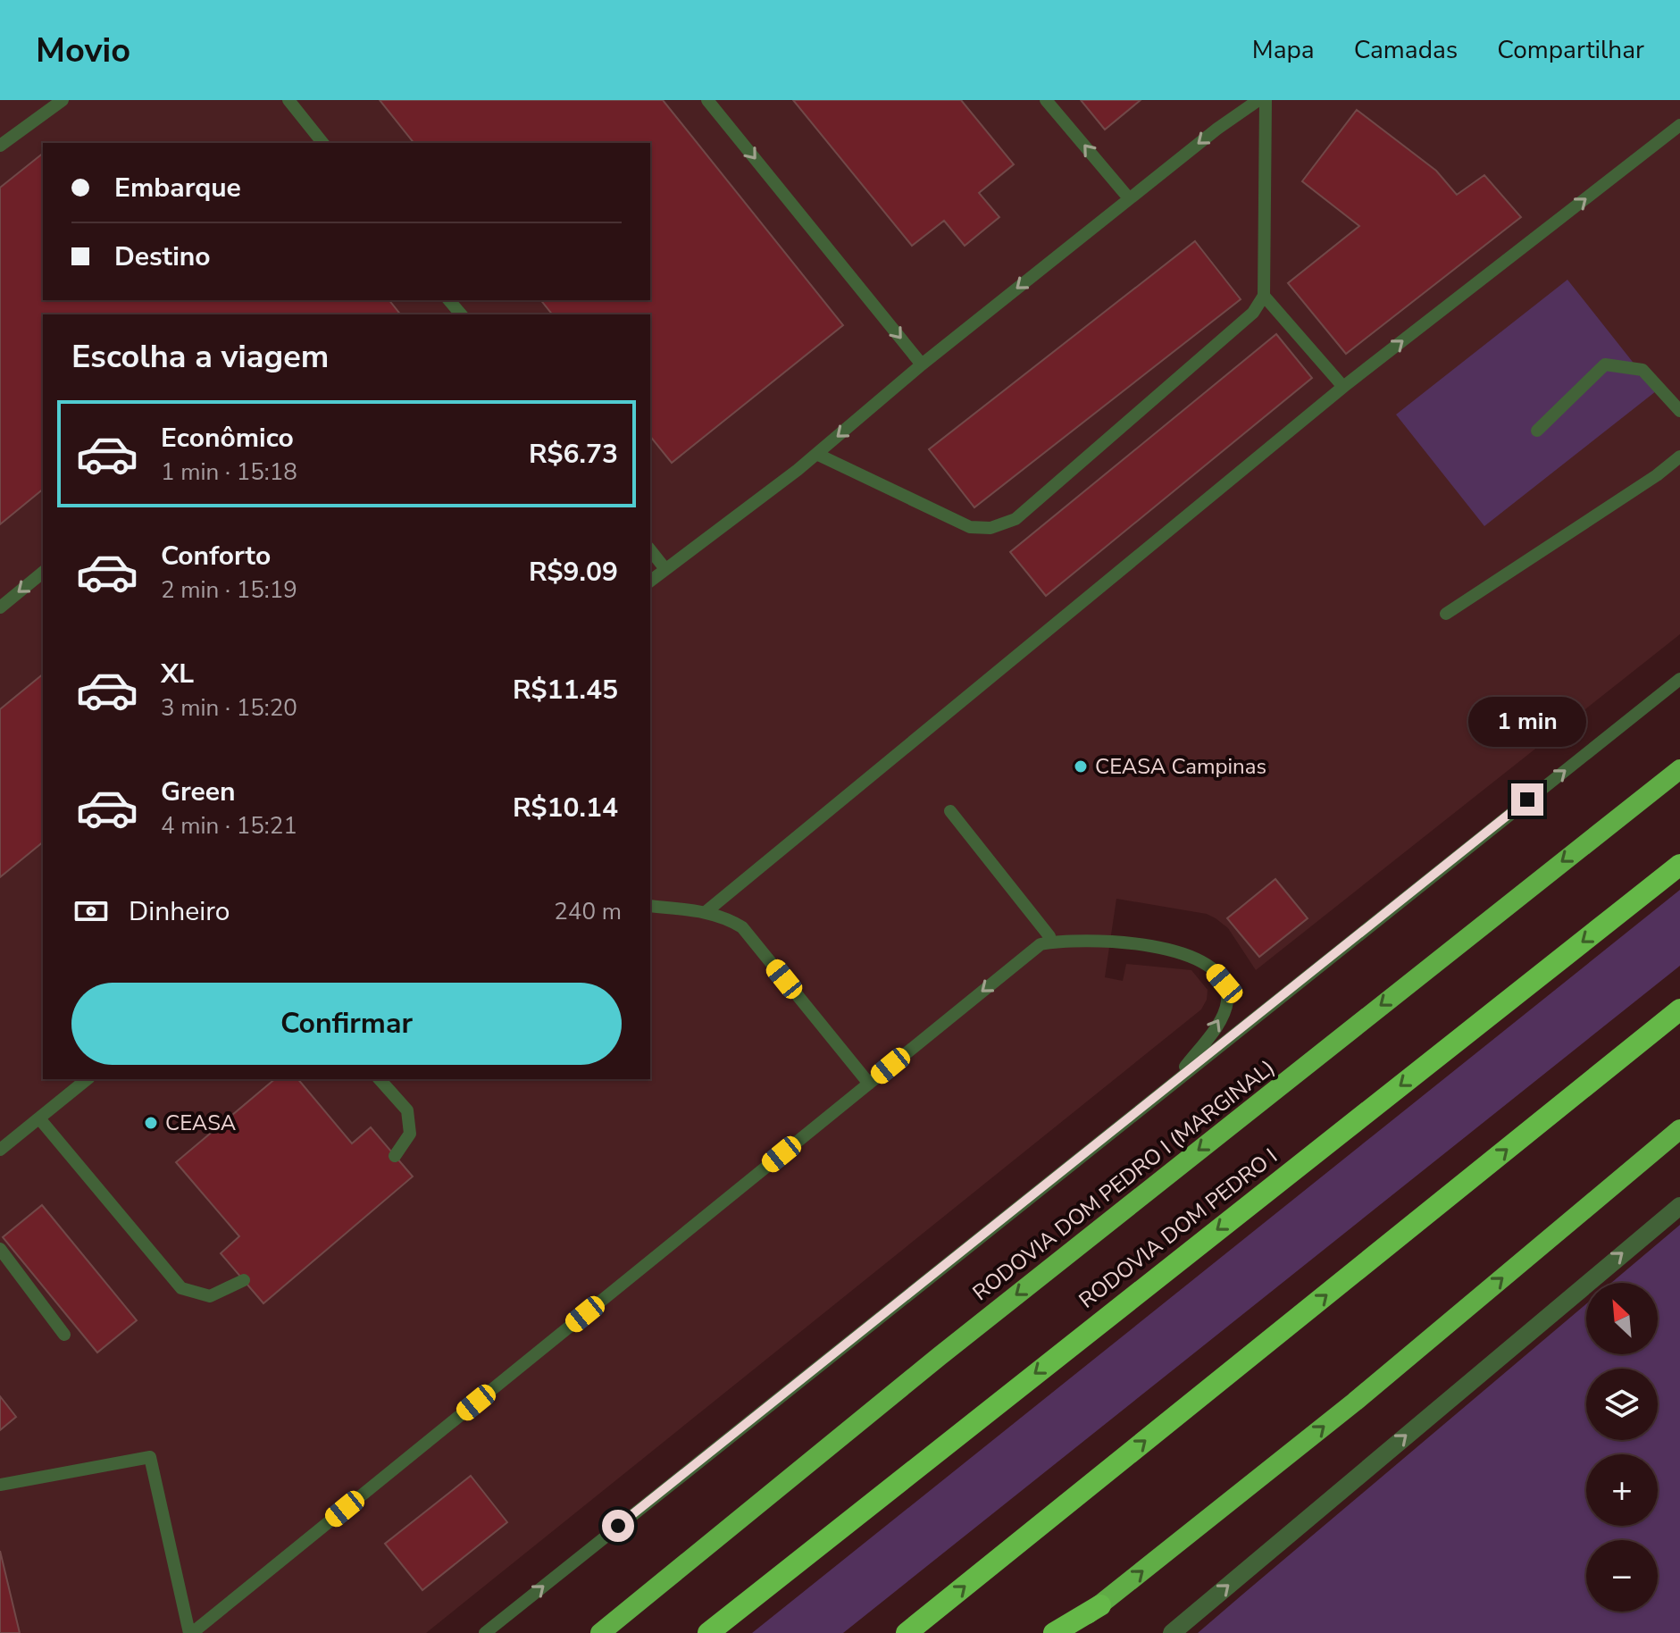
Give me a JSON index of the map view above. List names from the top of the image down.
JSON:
{
  "streets": {
    "highway": ["RODOVIA DOM PEDRO I (MARGINAL)", "RODOVIA DOM PEDRO I"]
  },
  "one_way": ["RODOVIA DOM PEDRO I (MARGINAL)"],
  "places": ["CEASA Campinas", "CEASA"],
  "north": "top left",
  "page": {
    "header": "Movio",
    "nav": ["Mapa", "Camadas", "Compartilhar"],
    "banner": ["Embarque", "Destino"],
    "heading": "Escolha a viagem",
    "list": [
      {
        "name": "Econômico",
        "note": "1 min · 15:18",
        "value": "R$6.73"
      },
      {
        "name": "Conforto",
        "note": "2 min · 15:19",
        "value": "R$9.09"
      },
      {
        "name": "XL",
        "note": "3 min · 15:20",
        "value": "R$11.45"
      },
      {
        "name": "Green",
        "note": "4 min · 15:21",
        "value": "R$10.14"
      }
    ],
    "bubble": "1 min",
    "pay": ["Dinheiro", "240 m"],
    "buttons": "Confirmar",
    "map_buttons": ["+", "−"]
  }
}
